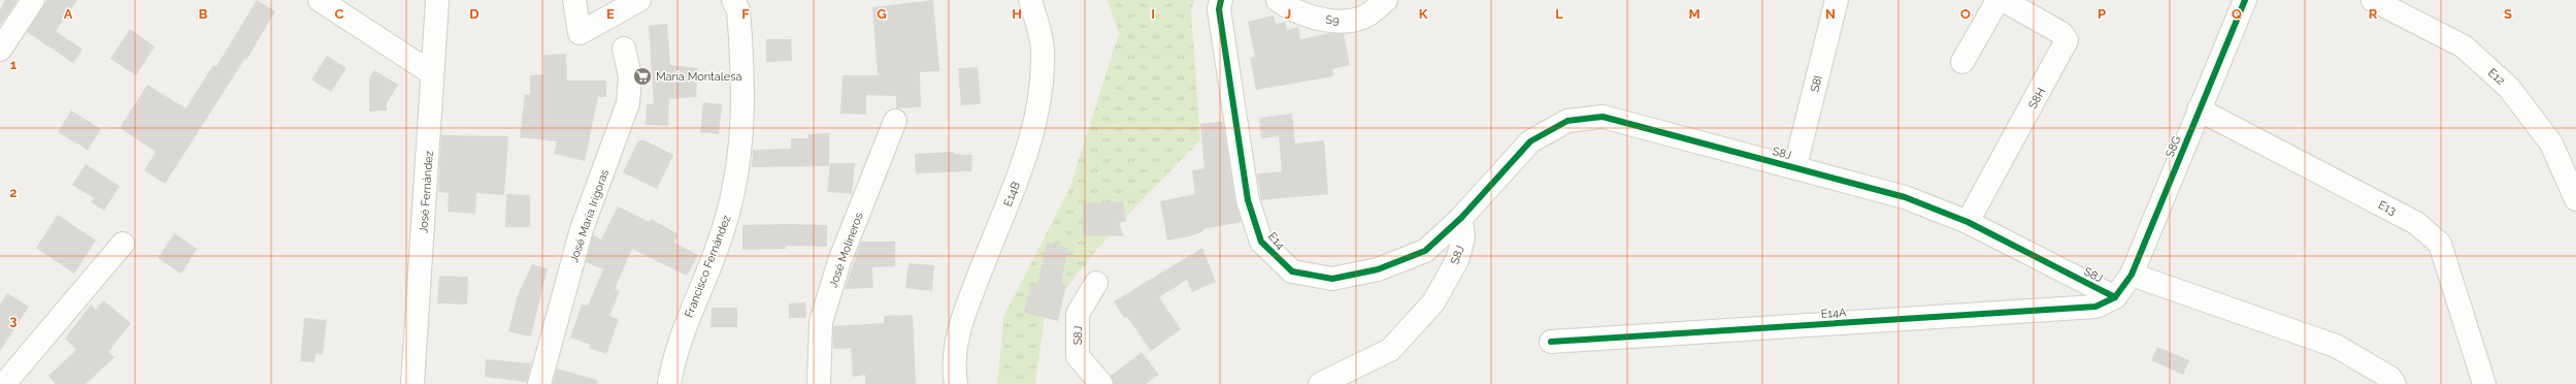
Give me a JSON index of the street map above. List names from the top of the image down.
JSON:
{
  "streets": {
    "street": [
      "S9",
      "E12",
      "S8I",
      "S8H",
      "S8G",
      "S8J",
      "José Fernández",
      "E14B",
      "E13",
      "José María Irigoras",
      "E14",
      "José Molineros",
      "Francisco Fernández",
      "E14A"
    ]
  },
  "crossings": [
    ["S8I", "S8J"],
    ["S8H", "S8J"],
    ["S8G", "S8J"],
    ["S8G", "E13"],
    ["S8G", "E14A"],
    ["S8J", "E14"],
    ["S8J", "E14A"]
  ],
  "places": {
    "supermarket": ["María Montalesa"]
  },
  "grid": {
    "columns": [
      "A",
      "B",
      "C",
      "D",
      "E",
      "F",
      "G",
      "H",
      "I",
      "J",
      "K",
      "L",
      "M",
      "N",
      "O",
      "P",
      "Q",
      "R",
      "S"
    ],
    "rows": ["1", "2", "3"]
  }
}
